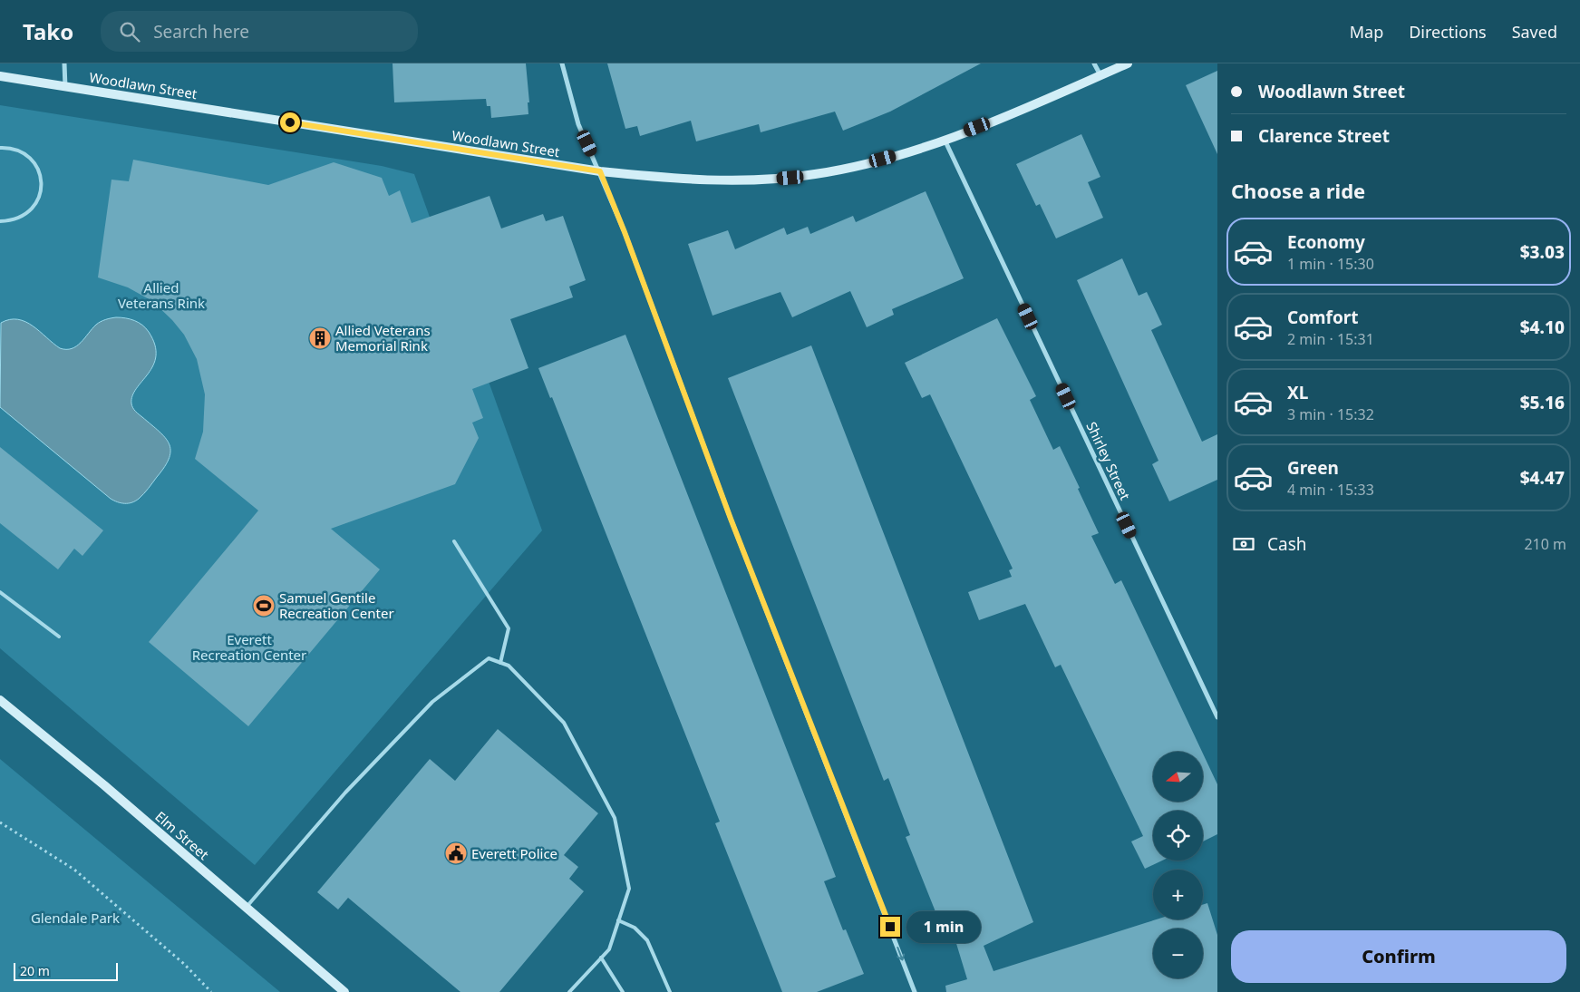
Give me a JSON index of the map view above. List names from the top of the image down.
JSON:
{
  "streets": {
    "street": ["Woodlawn Street", "Shirley Street", "Elm Street"]
  },
  "crossings": [
    ["Woodlawn Street", "Shirley Street"]
  ],
  "parks": ["Allied Veterans Rink", "Everett Recreation Center", "Glendale Park"],
  "places": {
    "building": ["Allied Veterans Memorial Rink"],
    "sports": ["Samuel Gentile Recreation Center"],
    "public building": ["Everett Police"]
  },
  "scale_bar": "20 m",
  "north": "left",
  "page": {
    "header": "Tako",
    "search": "Search here",
    "nav": ["Map", "Directions", "Saved"],
    "banner": ["Woodlawn Street", "Clarence Street"],
    "heading": "Choose a ride",
    "list": [
      {
        "name": "Economy",
        "note": "1 min · 15:30",
        "value": "$3.03"
      },
      {
        "name": "Comfort",
        "note": "2 min · 15:31",
        "value": "$4.10"
      },
      {
        "name": "XL",
        "note": "3 min · 15:32",
        "value": "$5.16"
      },
      {
        "name": "Green",
        "note": "4 min · 15:33",
        "value": "$4.47"
      }
    ],
    "pay": ["Cash", "210 m"],
    "map_buttons": ["+", "−"],
    "bubble": "1 min",
    "buttons": "Confirm",
    "scale": "20 m"
  }
}
